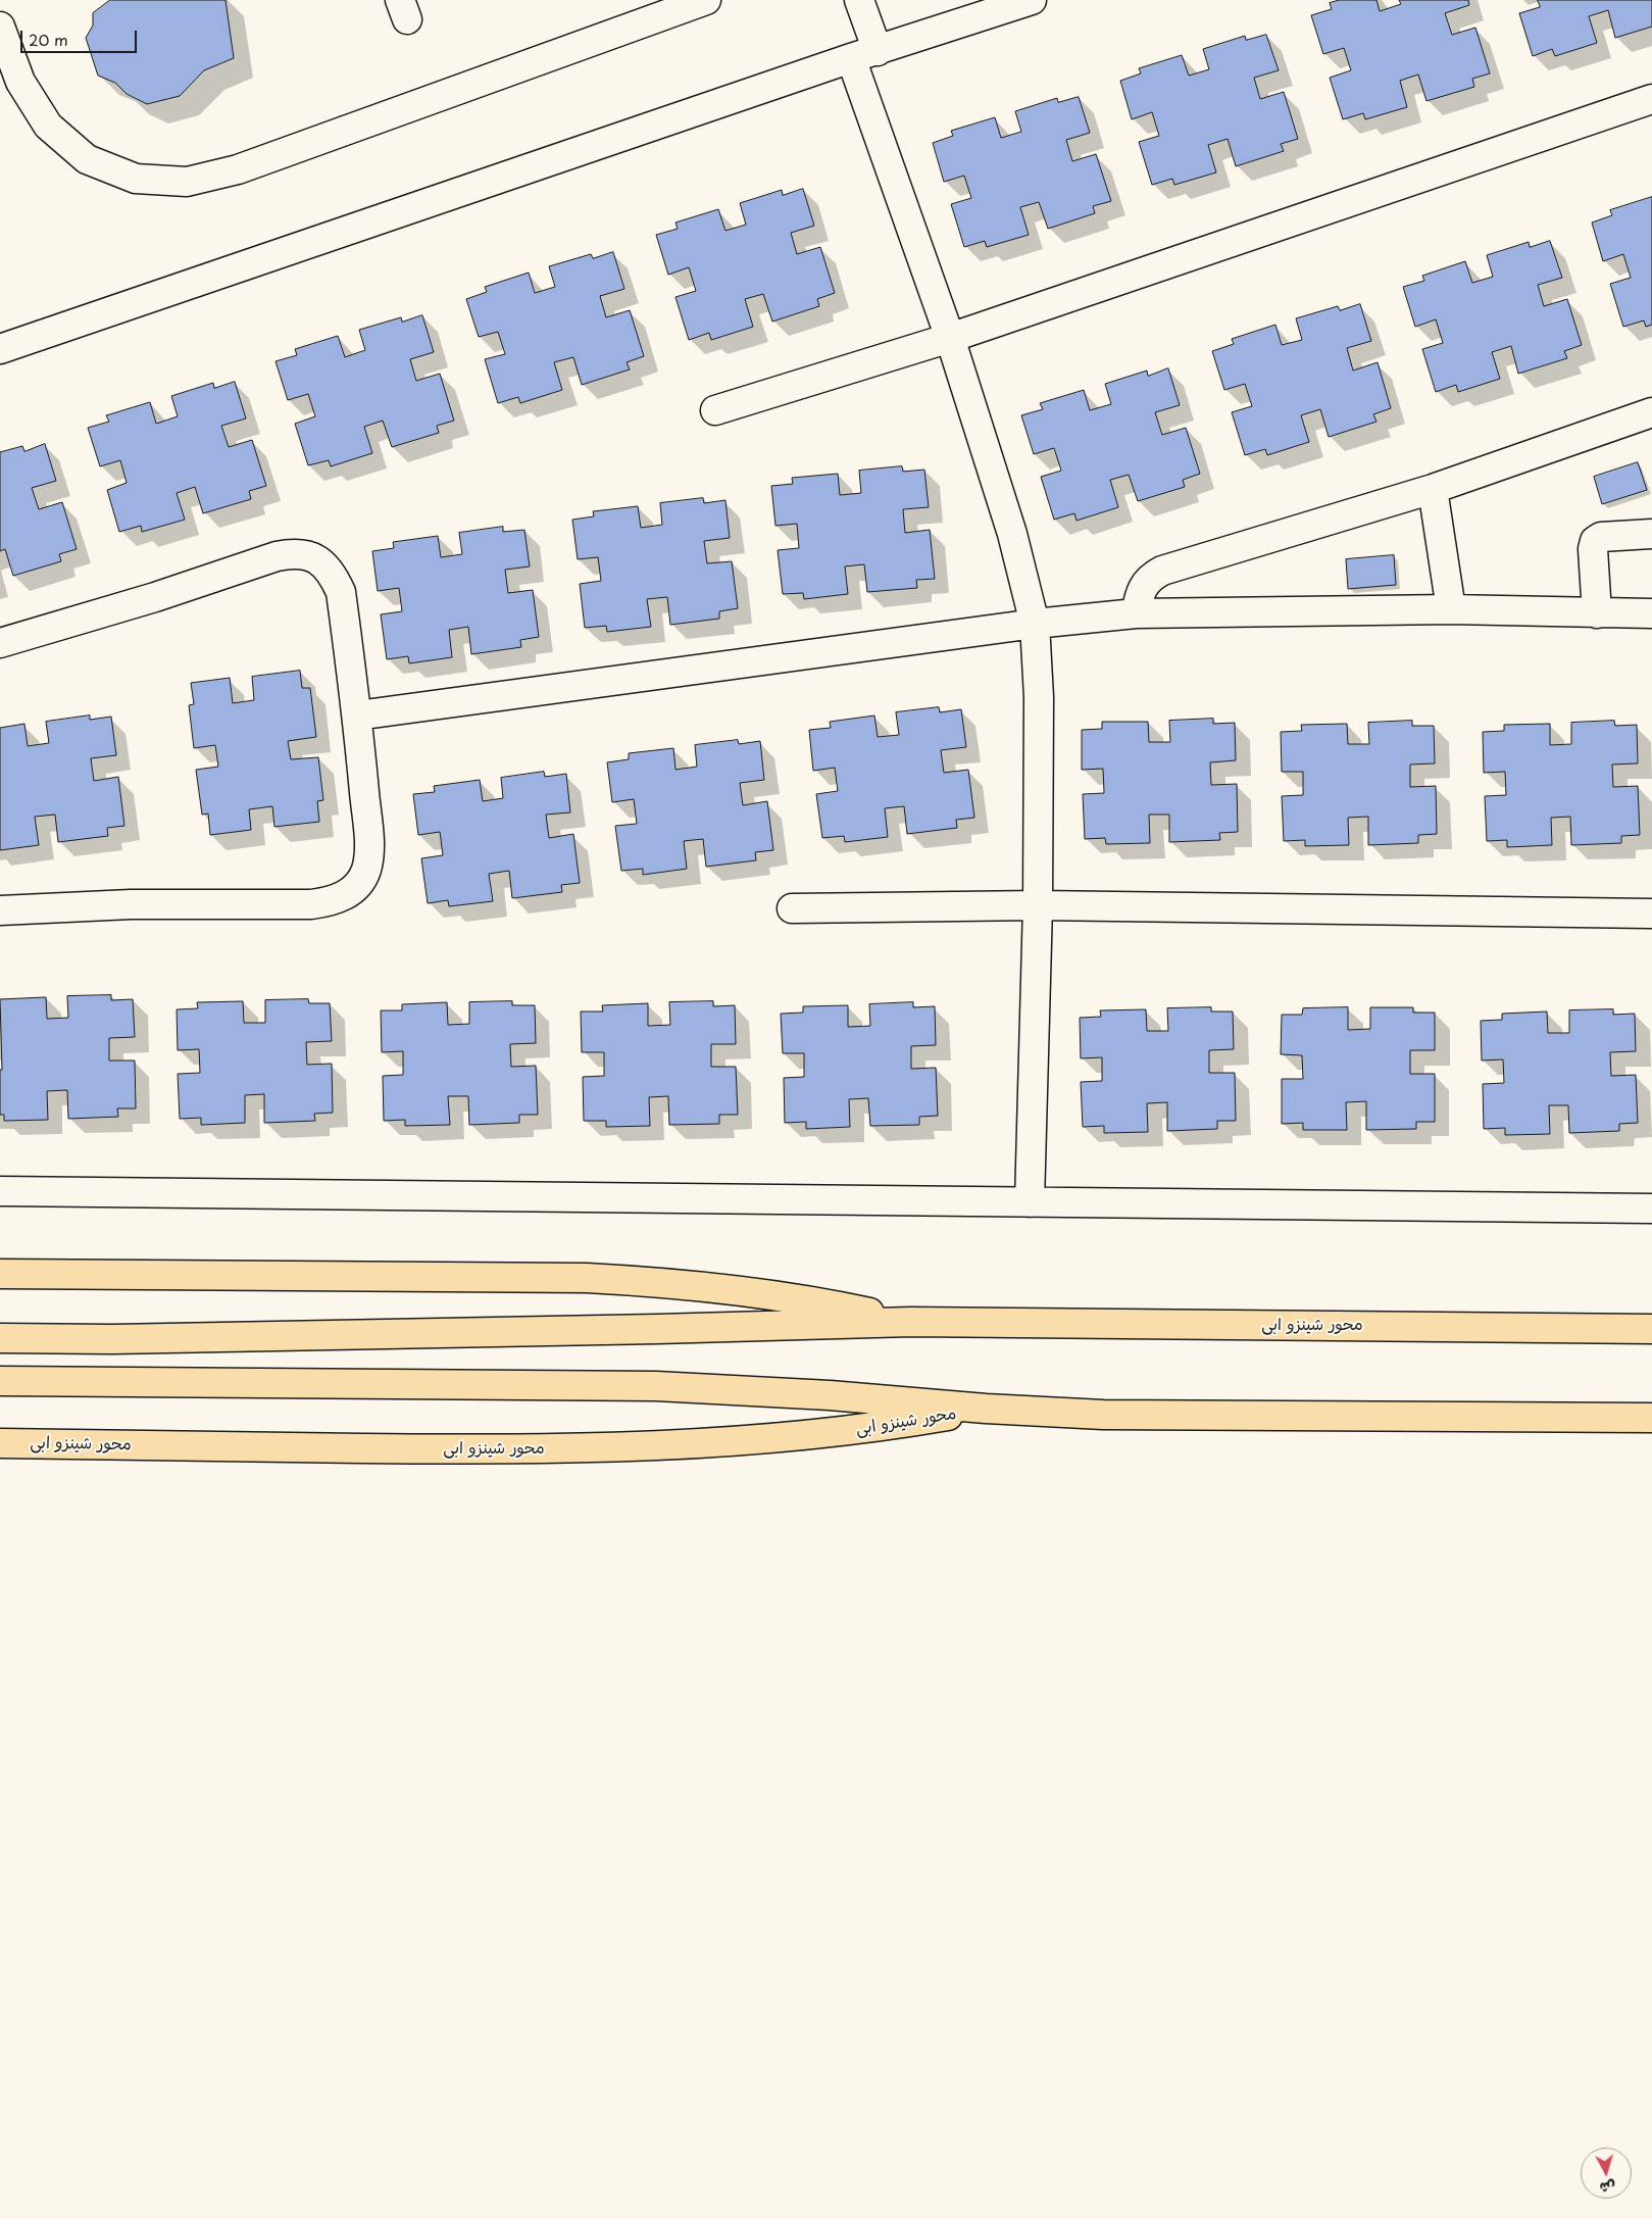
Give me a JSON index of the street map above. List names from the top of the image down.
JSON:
{
  "streets": {
    "main road": ["محور شينزو ابى"]
  },
  "scale_bar": "20 m",
  "north": "bottom"
}
